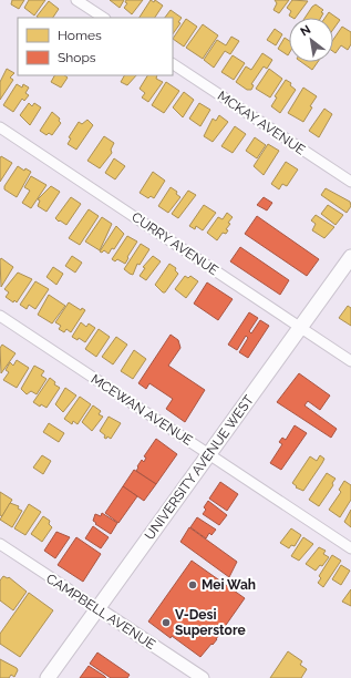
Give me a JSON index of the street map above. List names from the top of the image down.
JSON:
{
  "streets": {
    "main road": ["UNIVERSITY AVENUE WEST"],
    "street": [
      "MCKAY AVENUE",
      "CURRY AVENUE",
      "MCEWAN AVENUE",
      "CAMPBELL AVENUE"
    ]
  },
  "crossings": [
    ["CURRY AVENUE", "UNIVERSITY AVENUE WEST"],
    ["MCEWAN AVENUE", "UNIVERSITY AVENUE WEST"],
    ["UNIVERSITY AVENUE WEST", "CAMPBELL AVENUE"]
  ],
  "places": ["Mei Wah", "V-Desi Superstore"],
  "legend": ["Homes", "Shops"],
  "north": "top left"
}
